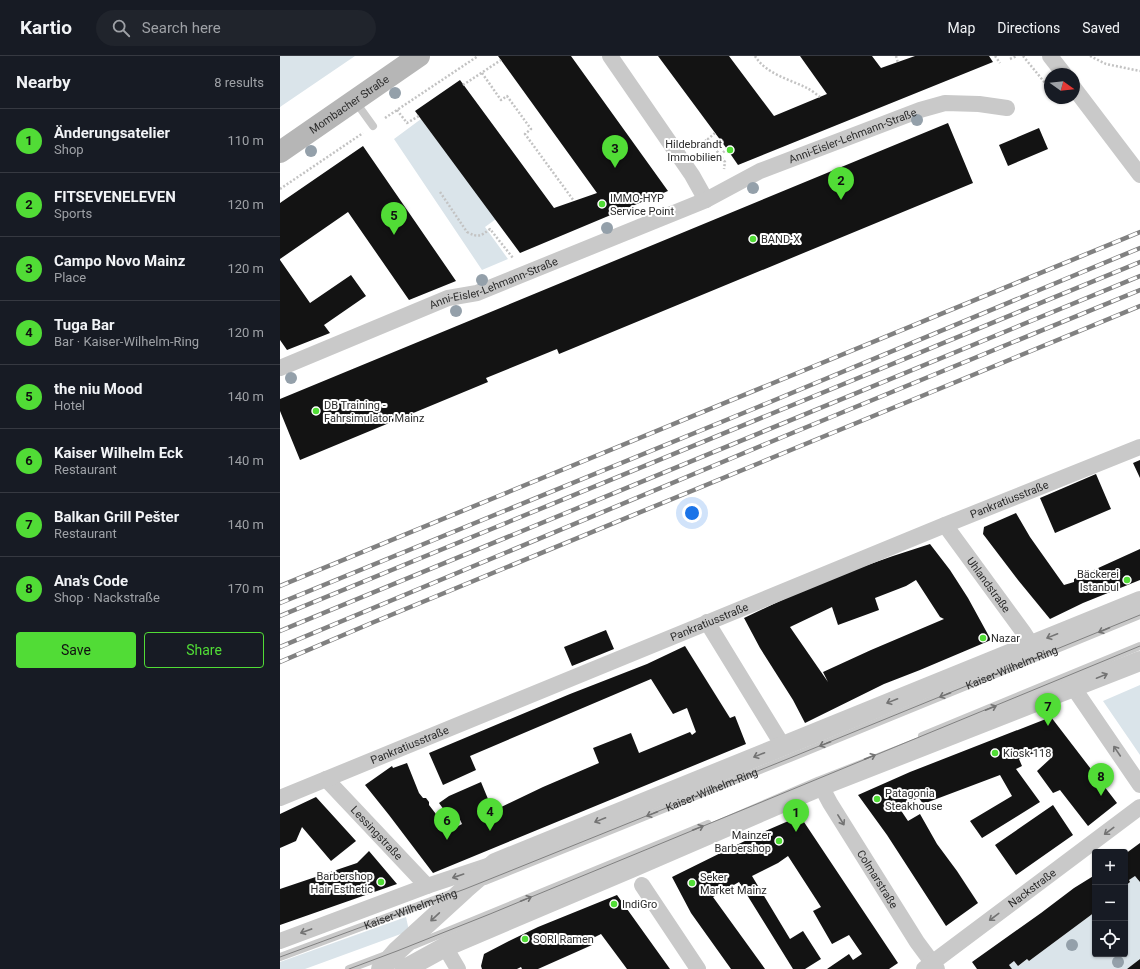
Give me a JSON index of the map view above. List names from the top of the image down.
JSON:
{
  "streets": {
    "main road": ["Mombacher Straße"],
    "street": [
      "Anni-Eisler-Lehmann-Straße",
      "Pankratiusstraße",
      "Uhlandstraße",
      "Kaiser-Wilhelm-Ring",
      "Lessingstraße",
      "Colmarstraße",
      "Nackstraße"
    ]
  },
  "crossings": [
    ["Pankratiusstraße", "Uhlandstraße"],
    ["Pankratiusstraße", "Lessingstraße"],
    ["Uhlandstraße", "Kaiser-Wilhelm-Ring"],
    ["Kaiser-Wilhelm-Ring", "Lessingstraße"],
    ["Colmarstraße", "Nackstraße"]
  ],
  "one_way": ["Colmarstraße", "Nackstraße"],
  "places": [
    "Hildebrandt Immobilien",
    "IMMO-HYP Service Point",
    "BAND-X",
    "DB Training - Fahrsimulator Mainz",
    "Bäckerei Istanbul",
    "Nazar",
    "Kiosk 118",
    "Patagonia Steakhouse",
    "Mainzer Barbershop",
    "Barbershop Hair Esthetic",
    "Seker Market Mainz",
    "IndiGro",
    "SORI Ramen"
  ],
  "north": "right",
  "page": {
    "header": "Kartio",
    "search": "Search here",
    "nav": ["Map", "Directions", "Saved"],
    "heading": ["Nearby", "8 results"],
    "list": [
      {
        "mark": "1",
        "name": "Änderungsatelier",
        "note": "Shop",
        "value": "110 m"
      },
      {
        "mark": "2",
        "name": "FITSEVENELEVEN",
        "note": "Sports",
        "value": "120 m"
      },
      {
        "mark": "3",
        "name": "Campo Novo Mainz",
        "note": "Place",
        "value": "120 m"
      },
      {
        "mark": "4",
        "name": "Tuga Bar",
        "note": "Bar · Kaiser-Wilhelm-Ring",
        "value": "120 m"
      },
      {
        "mark": "5",
        "name": "the niu Mood",
        "note": "Hotel",
        "value": "140 m"
      },
      {
        "mark": "6",
        "name": "Kaiser Wilhelm Eck",
        "note": "Restaurant",
        "value": "140 m"
      },
      {
        "mark": "7",
        "name": "Balkan Grill Pešter",
        "note": "Restaurant",
        "value": "140 m"
      },
      {
        "mark": "8",
        "name": "Ana's Code",
        "note": "Shop · Nackstraße",
        "value": "170 m"
      }
    ],
    "pins": [
      "3",
      "2",
      "5",
      "7",
      "8",
      "4",
      "1",
      "6"
    ],
    "buttons": ["Save", "Share"],
    "map_buttons": ["+", "−"]
  }
}
